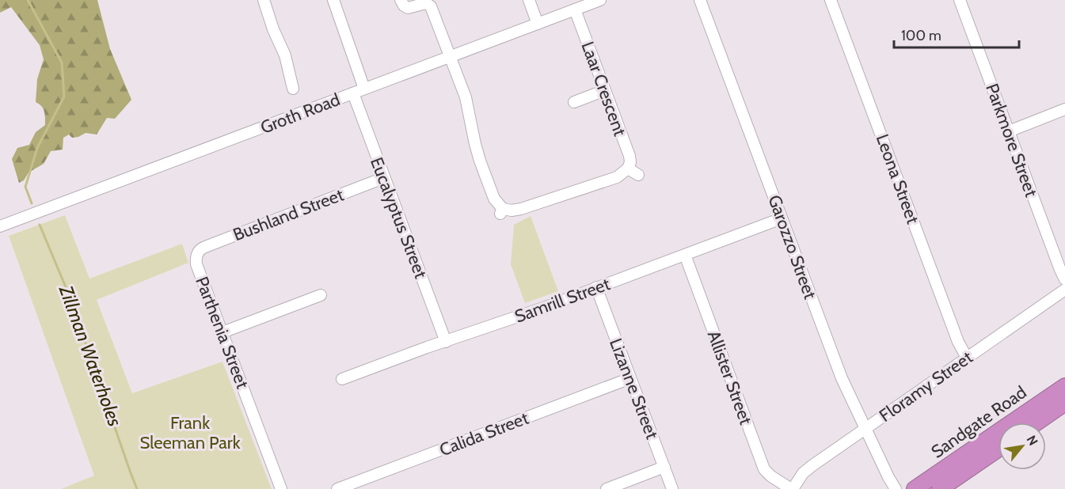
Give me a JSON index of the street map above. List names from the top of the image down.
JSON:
{
  "streets": {
    "highway": ["Sandgate Road"],
    "street": [
      "Laar Crescent",
      "Groth Road",
      "Parkmore Street",
      "Leona Street",
      "Bushland Street",
      "Eucalyptus Street",
      "Garozzo Street",
      "Samrill Street",
      "Parthenia Street",
      "Allister Street",
      "Floramy Street",
      "Lizanne Street",
      "Calida Street"
    ]
  },
  "crossings": [
    ["Laar Crescent", "Groth Road"],
    ["Groth Road", "Eucalyptus Street"],
    ["Leona Street", "Floramy Street"],
    ["Bushland Street", "Eucalyptus Street"],
    ["Bushland Street", "Parthenia Street"],
    ["Eucalyptus Street", "Samrill Street"],
    ["Garozzo Street", "Samrill Street"],
    ["Garozzo Street", "Floramy Street"],
    ["Samrill Street", "Allister Street"],
    ["Samrill Street", "Lizanne Street"],
    ["Allister Street", "Floramy Street"],
    ["Lizanne Street", "Calida Street"]
  ],
  "water": ["Zillman Waterholes"],
  "parks": ["Frank Sleeman Park"],
  "scale_bar": "100 m",
  "north": "top right"
}
